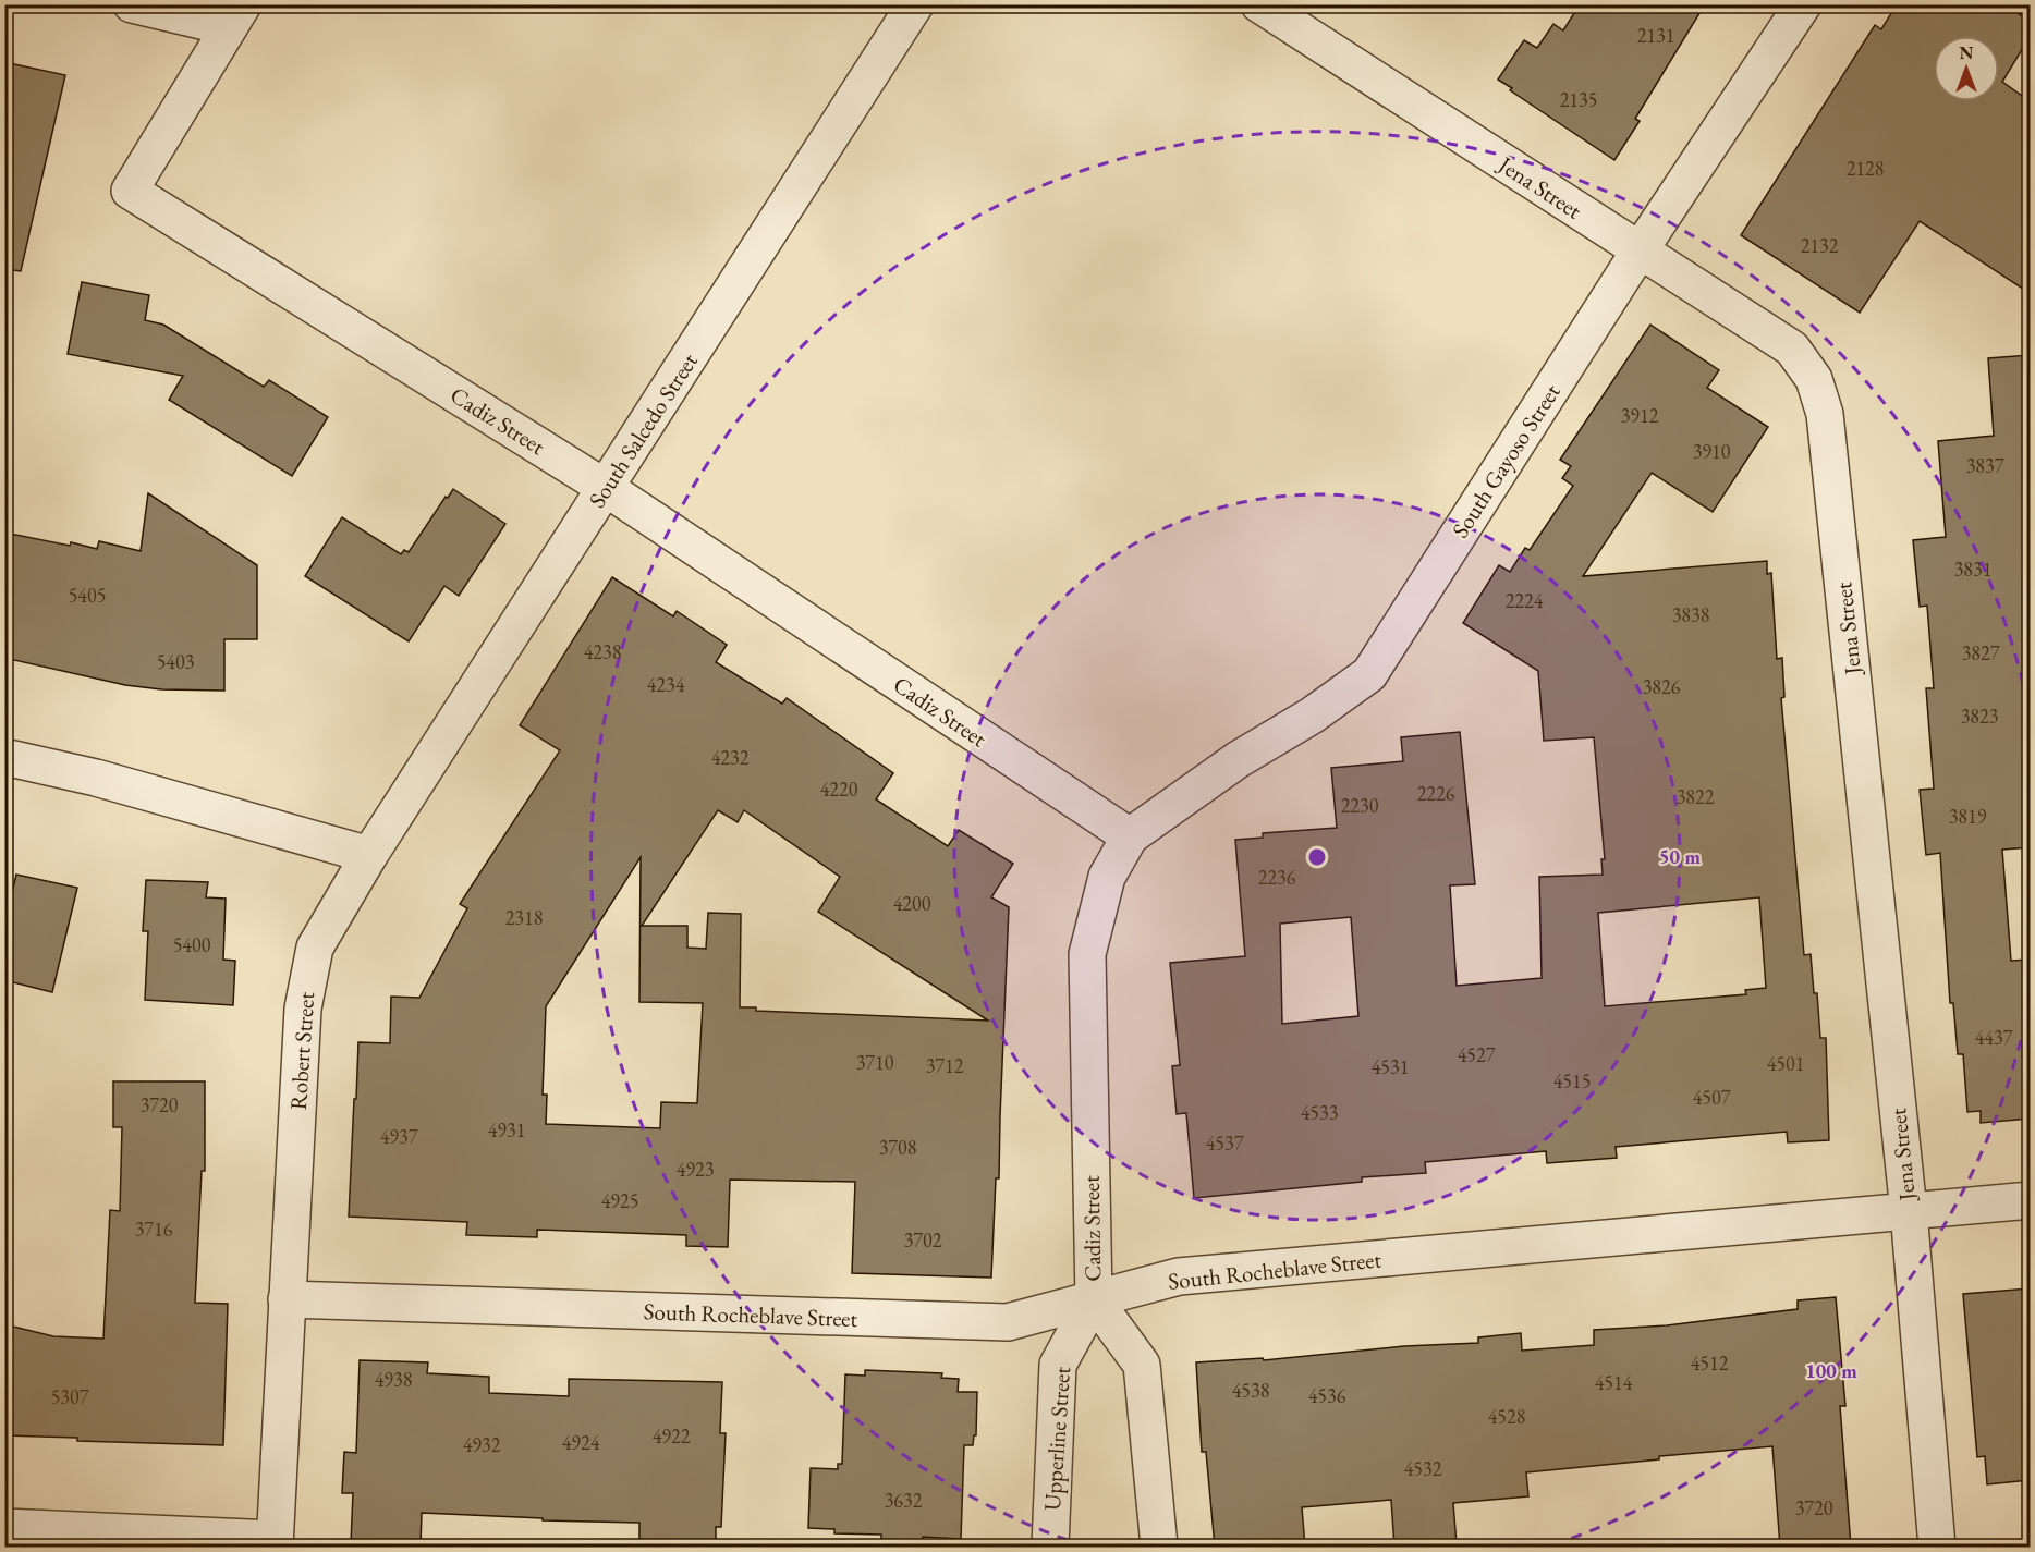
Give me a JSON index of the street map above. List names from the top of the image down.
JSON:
{
  "streets": {
    "street": [
      "Jena Street",
      "Cadiz Street",
      "South Salcedo Street",
      "South Gayoso Street",
      "Robert Street",
      "South Rocheblave Street",
      "Upperline Street"
    ]
  },
  "crossings": [
    ["Jena Street", "South Gayoso Street"],
    ["Jena Street", "South Rocheblave Street"],
    ["Cadiz Street", "South Salcedo Street"],
    ["Cadiz Street", "South Gayoso Street"],
    ["Cadiz Street", "South Rocheblave Street"],
    ["Cadiz Street", "Upperline Street"],
    ["South Salcedo Street", "Robert Street"],
    ["Robert Street", "South Rocheblave Street"],
    ["South Rocheblave Street", "Upperline Street"]
  ],
  "house_numbers": [
    "2131",
    "2135",
    "2128",
    "2132",
    "3912",
    "3910",
    "3837",
    "3831",
    "5405",
    "2224",
    "3838",
    "4238",
    "3827",
    "5403",
    "4234",
    "3826",
    "3823",
    "4232",
    "4220",
    "2226",
    "3822",
    "2230",
    "3819",
    "2236",
    "4200",
    "2318",
    "5400",
    "4437",
    "4527",
    "3710",
    "4501",
    "3712",
    "4531",
    "4515",
    "4507",
    "3720",
    "4533",
    "4931",
    "4937",
    "4537",
    "3708",
    "4923",
    "4925",
    "3716",
    "3702",
    "4512",
    "4938",
    "4514",
    "4538",
    "4536",
    "5307",
    "4528",
    "4922",
    "4924",
    "4932",
    "4532",
    "3632",
    "3720"
  ],
  "north": "top",
  "rings": ["50 m", "100 m"]
}
